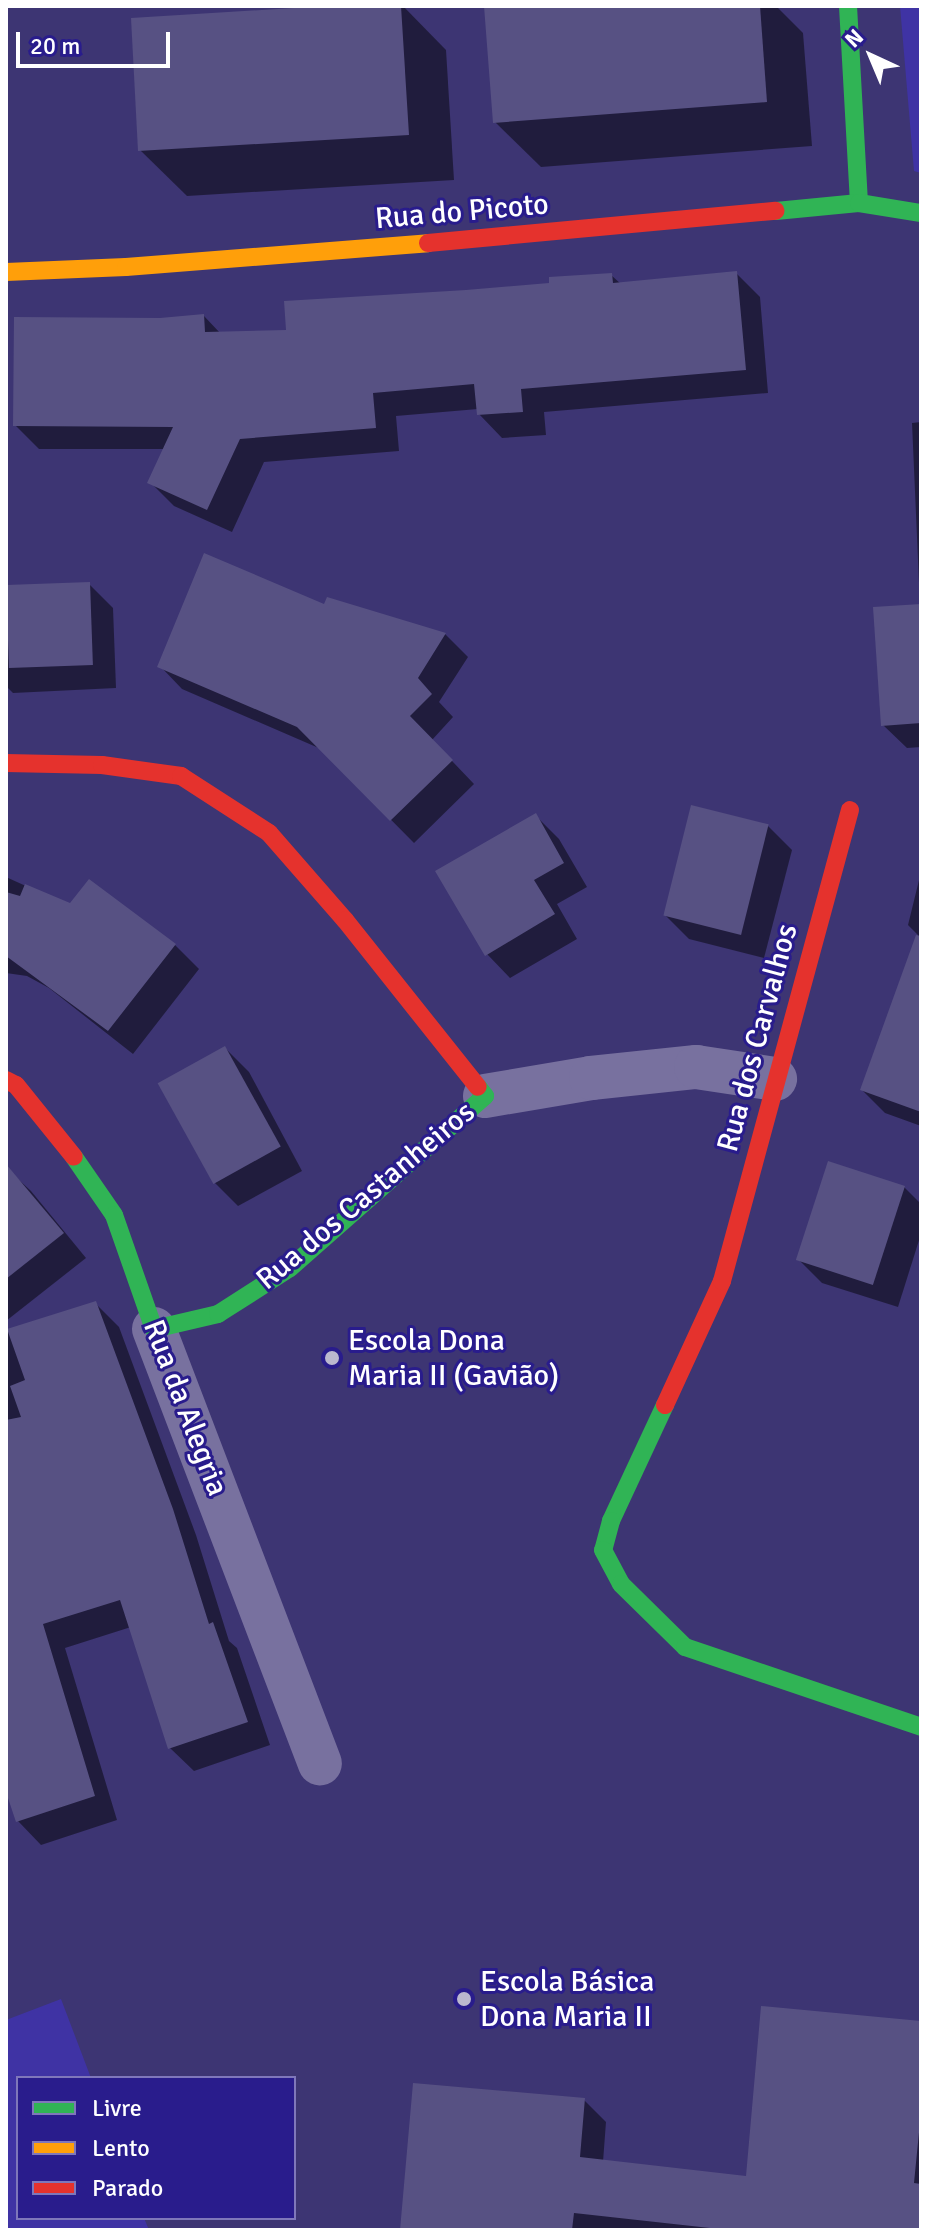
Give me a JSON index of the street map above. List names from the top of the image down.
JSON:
{
  "streets": {
    "street": [
      "Rua do Picoto",
      "Rua dos Carvalhos",
      "Rua dos Castanheiros",
      "Rua da Alegria"
    ]
  },
  "crossings": [
    ["Rua dos Carvalhos", "Rua dos Castanheiros"],
    ["Rua dos Castanheiros", "Rua da Alegria"]
  ],
  "places": ["Escola Dona Maria II (Gavião)", "Escola Básica Dona Maria II"],
  "legend": ["Livre", "Lento", "Parado"],
  "scale_bar": "20 m",
  "north": "top left"
}
